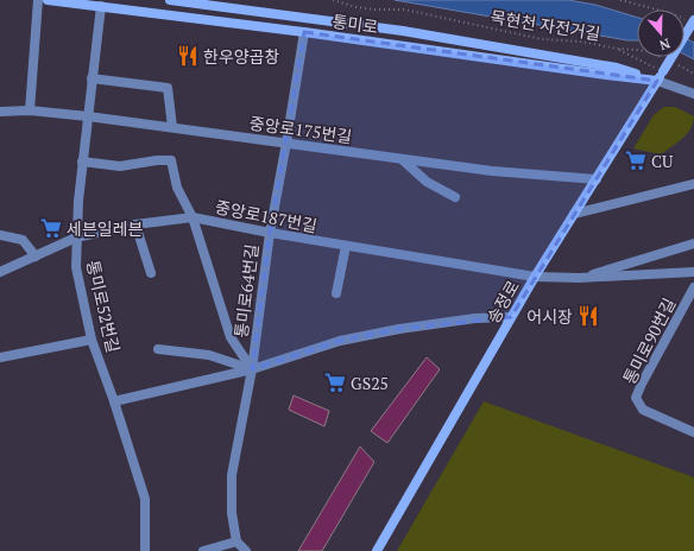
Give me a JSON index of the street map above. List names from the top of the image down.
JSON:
{
  "streets": {
    "main road": ["통미로", "송정로"],
    "street": [
      "중앙로175번길",
      "중앙로187번길",
      "통미로64번길",
      "통미로52번길",
      "통미로90번길"
    ],
    "path": ["목현천 자전거길"]
  },
  "crossings": [
    ["통미로", "통미로64번길"],
    ["통미로", "송정로"],
    ["통미로", "통미로52번길"],
    ["중앙로175번길", "통미로64번길"],
    ["중앙로175번길", "송정로"],
    ["중앙로175번길", "통미로52번길"],
    ["중앙로187번길", "통미로64번길"],
    ["중앙로187번길", "송정로"],
    ["중앙로187번길", "통미로52번길"]
  ],
  "places": {
    "restaurant": ["한우양곱창", "어시장"],
    "supermarket": ["CU", "세븐일레븐", "GS25"]
  },
  "north": "bottom"
}
